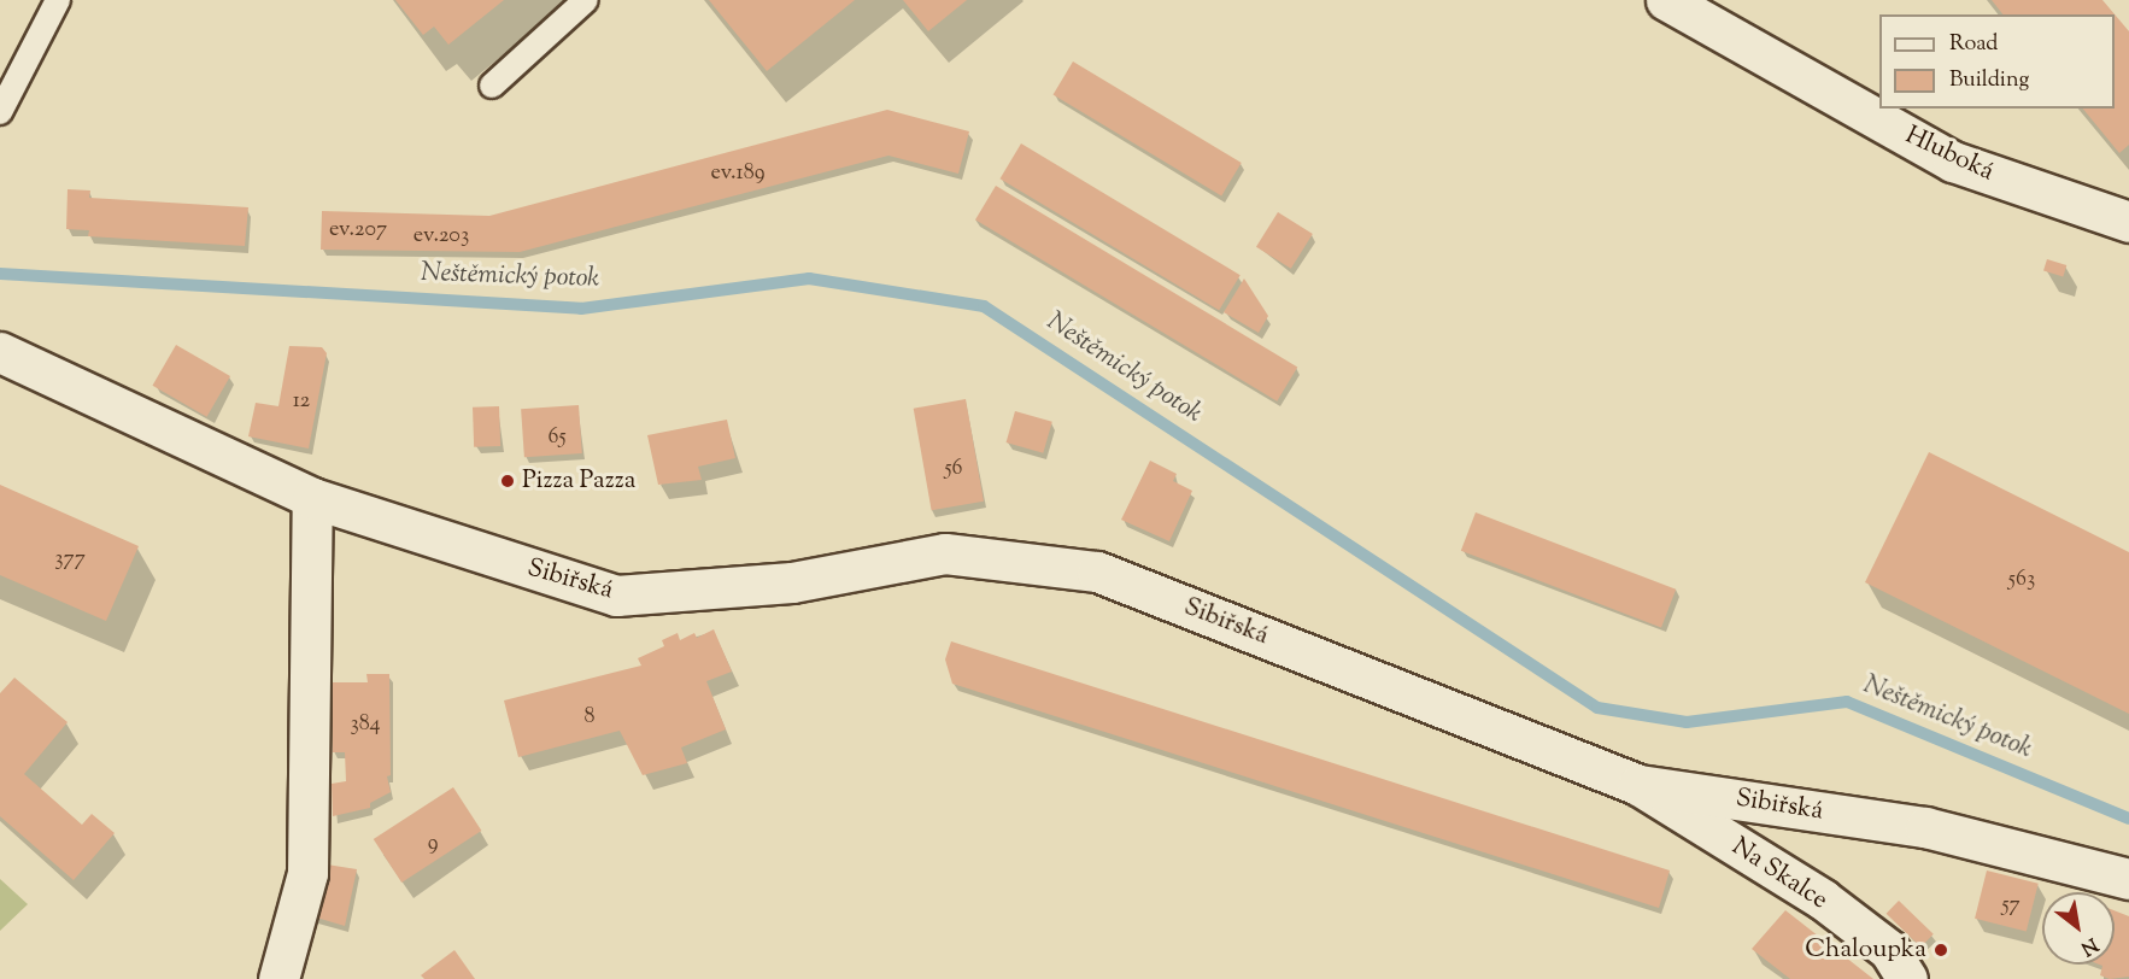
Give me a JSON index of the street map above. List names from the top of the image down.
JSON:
{
  "streets": {
    "street": ["Hluboká", "Sibiřská", "Na Skalce"]
  },
  "crossings": [
    ["Sibiřská", "Na Skalce"]
  ],
  "water": ["Neštěmický potok"],
  "places": ["Pizza Pazza", "Chaloupka"],
  "house_numbers": [
    "ev.189",
    "ev.207",
    "ev.203",
    "12",
    "65",
    "56",
    "377",
    "563",
    "8",
    "384",
    "9",
    "57"
  ],
  "legend": ["Road", "Building"],
  "north": "bottom right"
}
